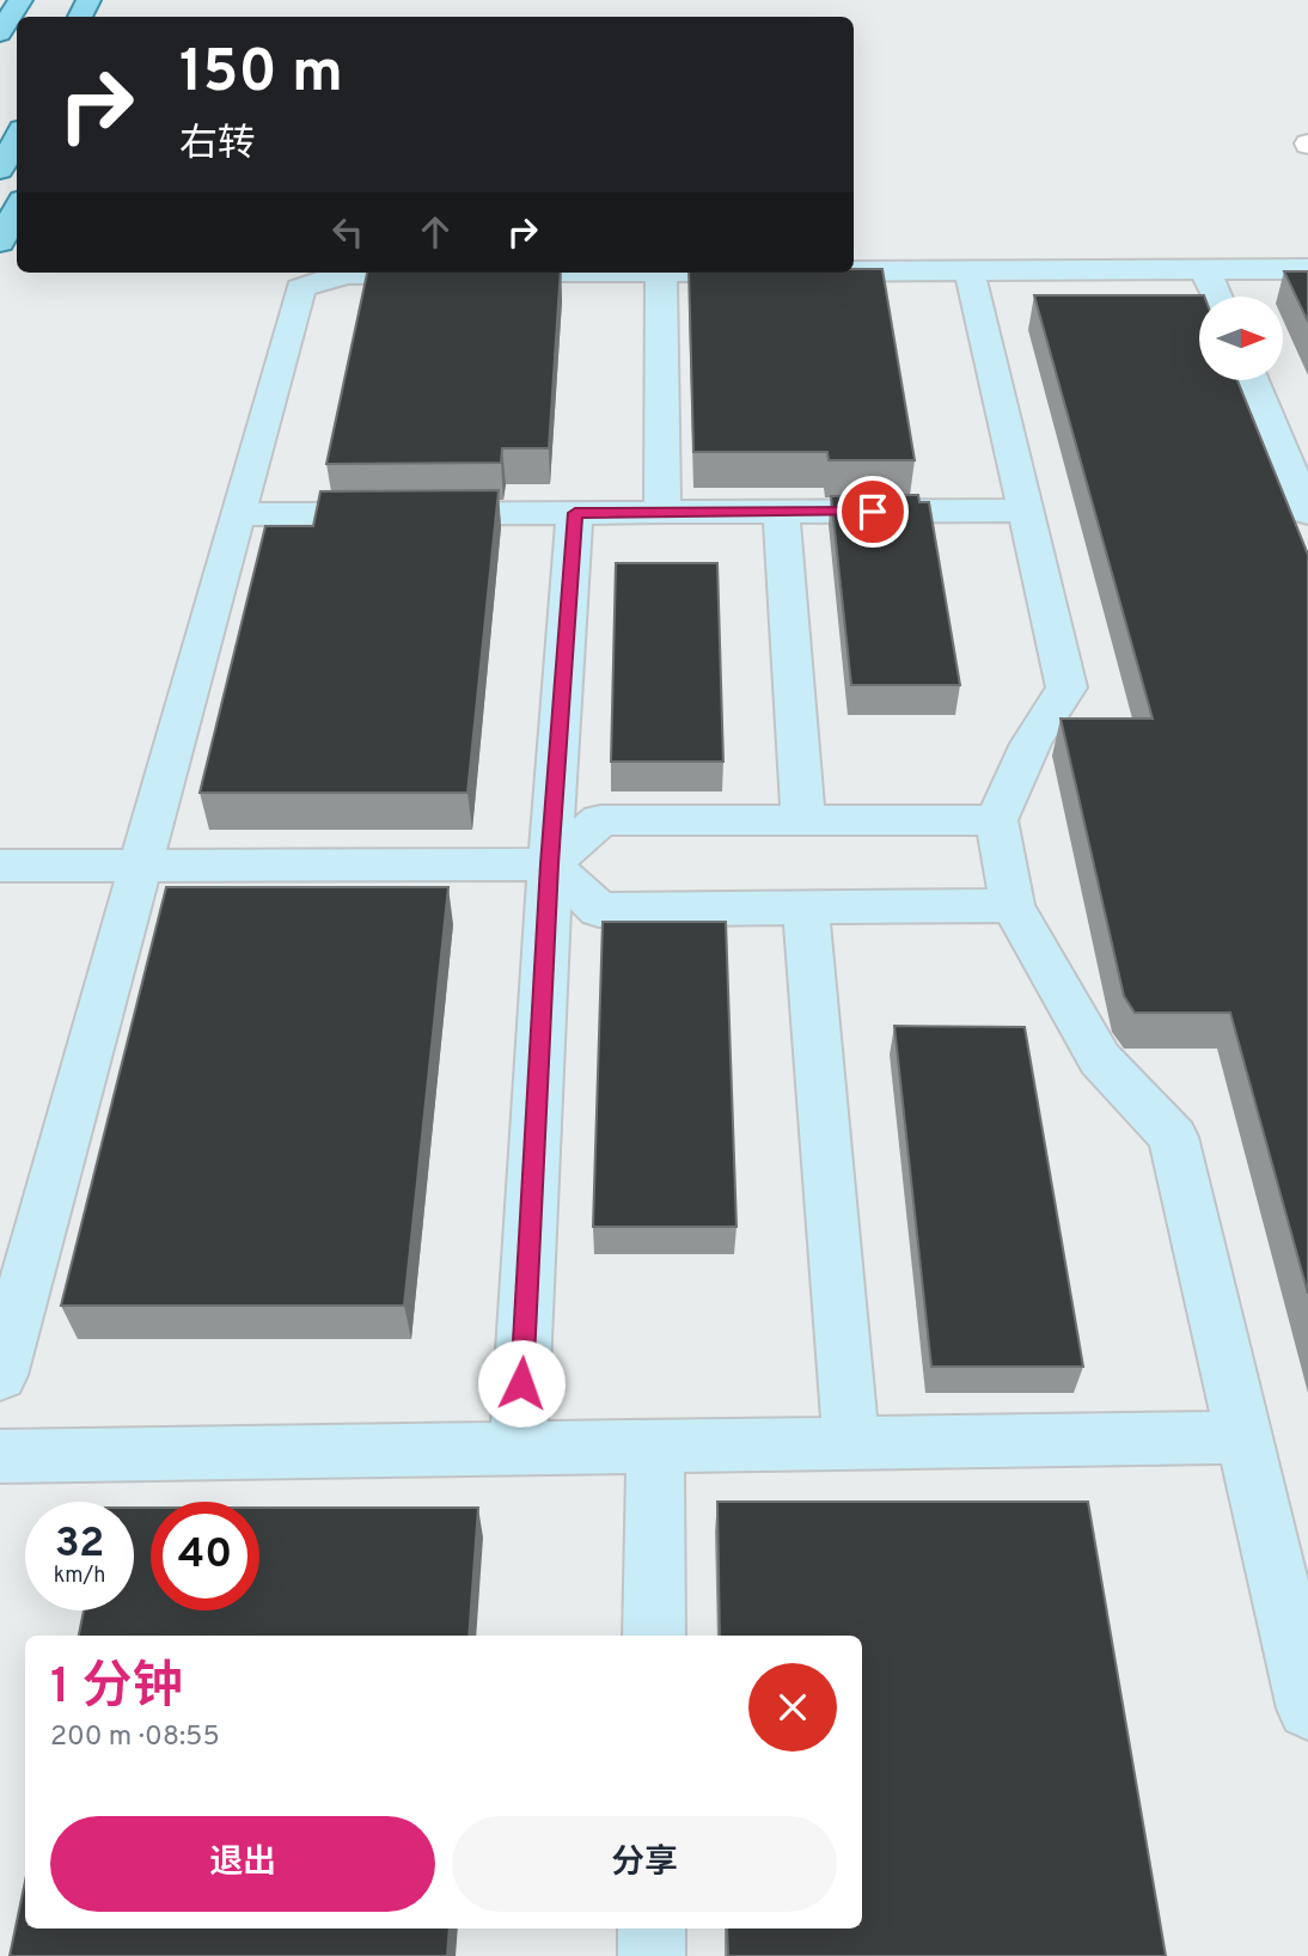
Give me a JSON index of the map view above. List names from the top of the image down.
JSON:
{
  "north": "right",
  "page": {
    "turn": ["150 m", "右转"],
    "speed": "32 km/h",
    "limit": "40",
    "heading": ["1 分钟", "200 m · 08:55"],
    "buttons": ["退出", "分享"]
  }
}
